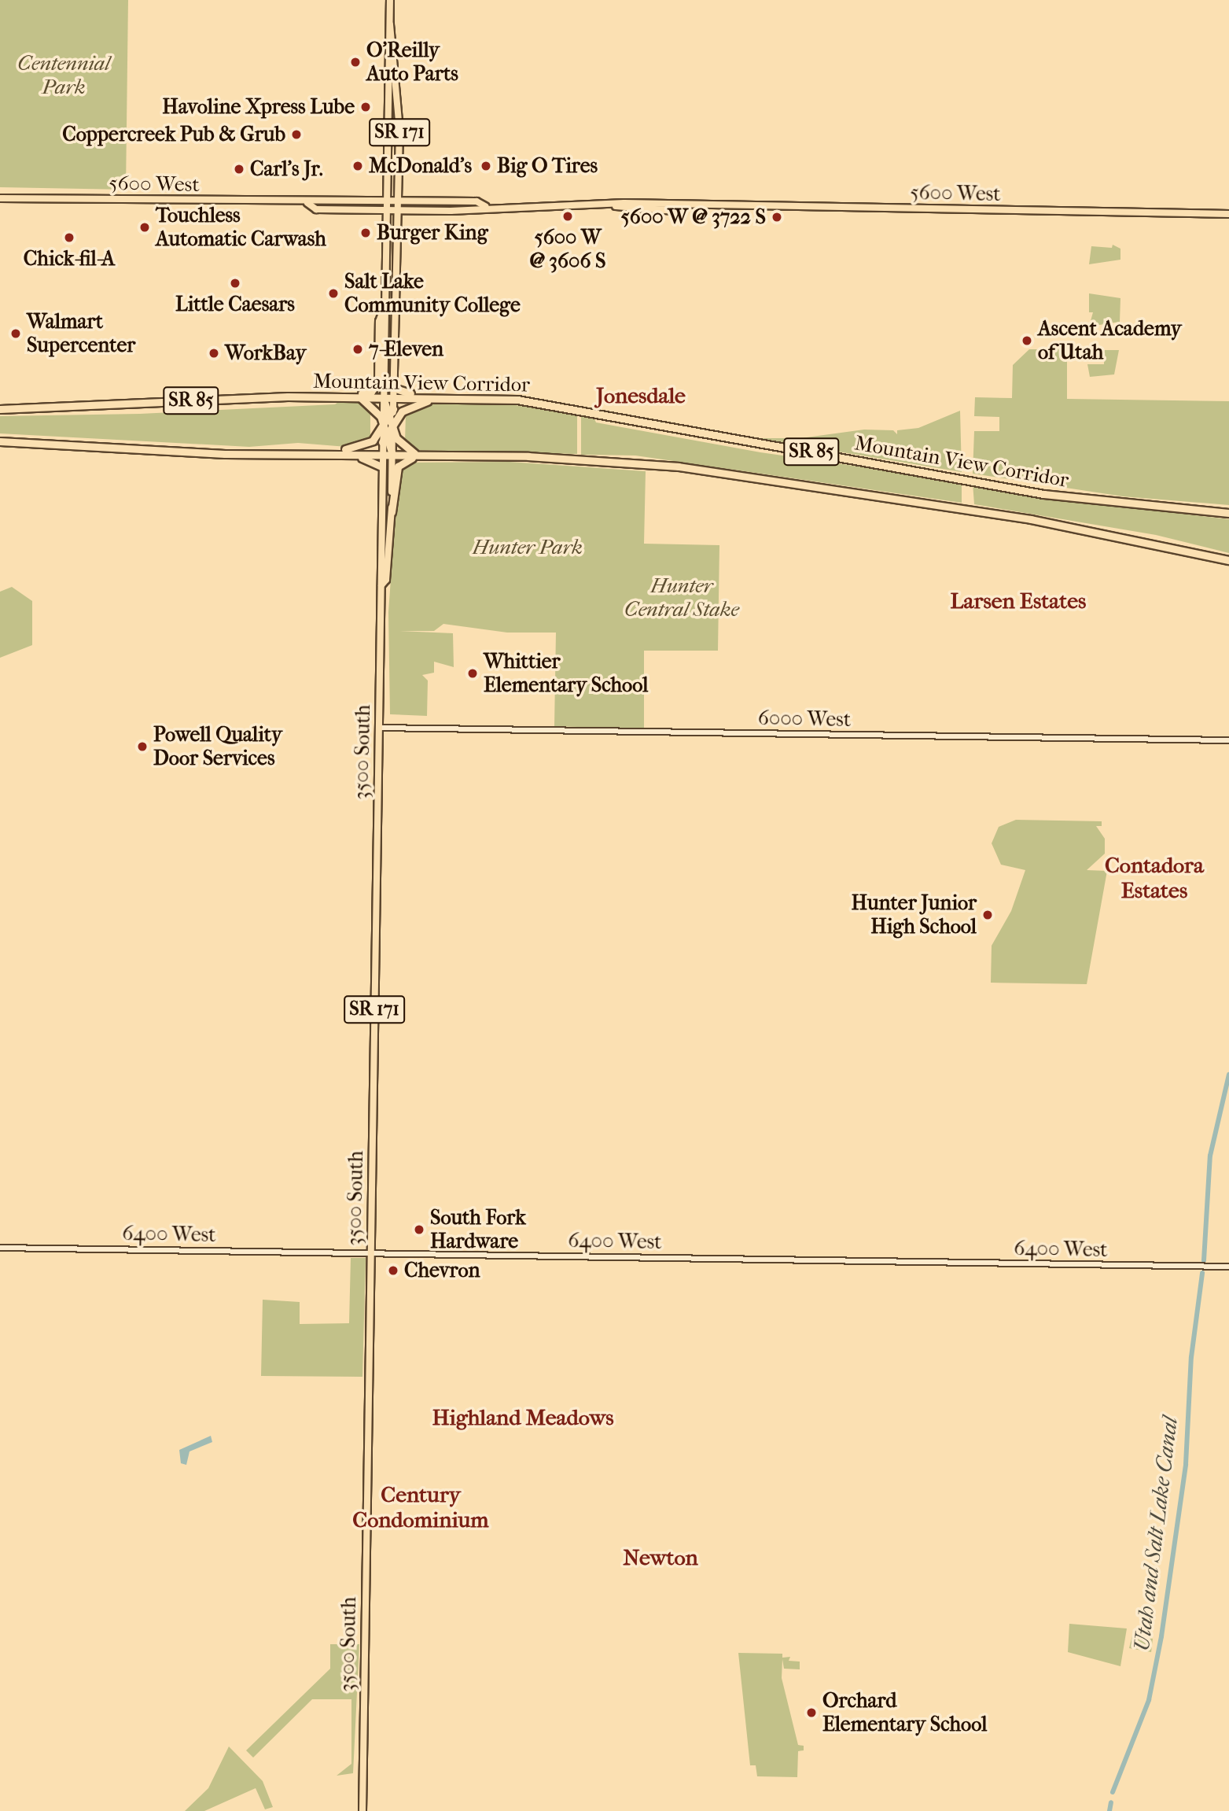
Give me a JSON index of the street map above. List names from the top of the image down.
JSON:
{
  "streets": {
    "highway": ["Mountain View Corridor", "SR 85"],
    "main road": ["SR 171", "5600 West", "3500 South"],
    "street": ["6000 West", "6400 West"]
  },
  "crossings": [
    ["SR 171", "5600 West"],
    ["SR 171", "Mountain View Corridor"],
    ["SR 85", "3500 South"],
    ["6000 West", "3500 South"],
    ["3500 South", "6400 West"]
  ],
  "districts": [
    "Jonesdale",
    "Larsen Estates",
    "Contadora Estates",
    "Highland Meadows",
    "Century Condominium",
    "Newton"
  ],
  "water": ["Utah and Salt Lake Canal"],
  "parks": ["Centennial Park", "Hunter Park", "Hunter Central Stake"],
  "places": [
    "O'Reilly Auto Parts",
    "Havoline Xpress Lube",
    "Coppercreek Pub & Grub",
    "McDonald's",
    "Big O Tires",
    "Carl's Jr.",
    "5600 W @ 3606 S",
    "5600 W @ 3722 S",
    "Touchless Automatic Carwash",
    "Burger King",
    "Chick-fil-A",
    "Little Caesars",
    "Salt Lake Community College",
    "Walmart Supercenter",
    "Ascent Academy of Utah",
    "7-Eleven",
    "WorkBay",
    "Whittier Elementary School",
    "Powell Quality Door Services",
    "Hunter Junior High School",
    "South Fork Hardware",
    "Chevron",
    "Orchard Elementary School"
  ]
}
